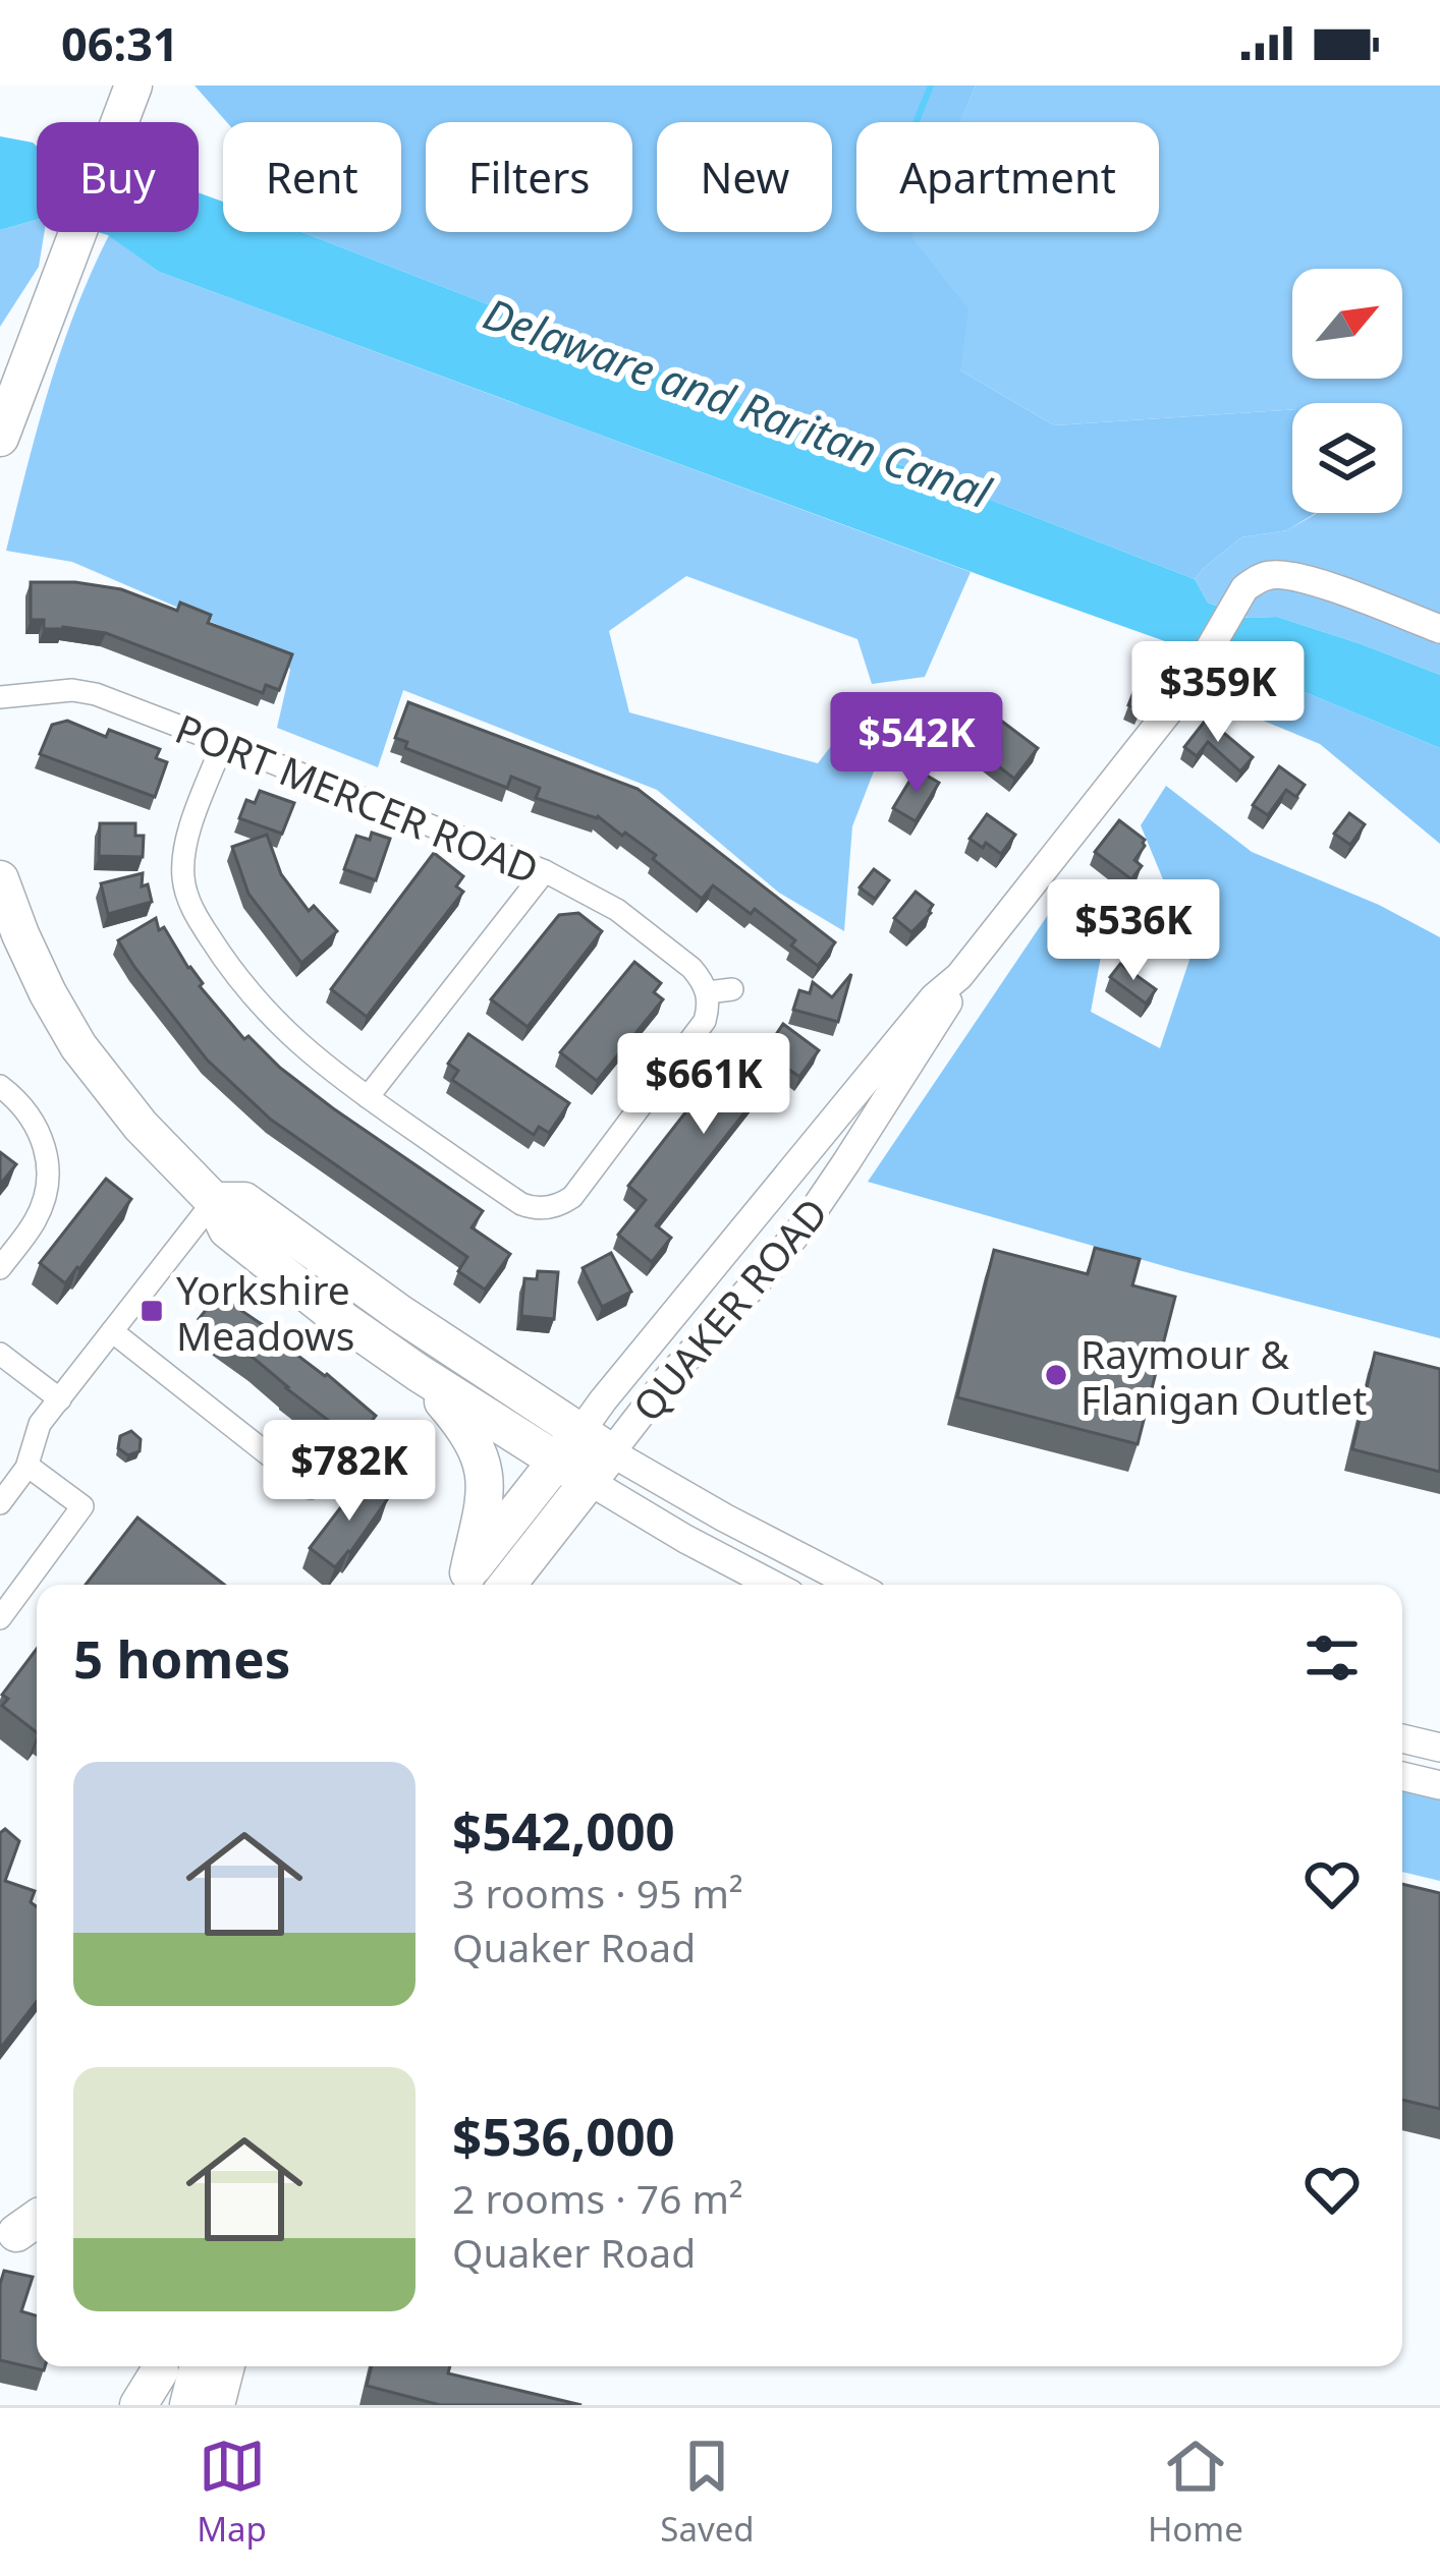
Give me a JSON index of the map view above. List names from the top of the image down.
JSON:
{
  "streets": {
    "street": ["PORT MERCER ROAD", "QUAKER ROAD"]
  },
  "water": ["Delaware and Raritan Canal"],
  "places": {
    "transit": ["Yorkshire Meadows"],
    "other": ["Raymour & Flanigan Outlet"]
  },
  "north": "top right",
  "page": {
    "status": "06:31",
    "chip": [
      "Buy",
      "Rent",
      "Filters",
      "New",
      "Apartment"
    ],
    "price": [
      "$359K",
      "$542K",
      "$536K",
      "$661K",
      "$782K"
    ],
    "heading": "5 homes",
    "list": [
      {
        "name": "$542,000",
        "note": "3 rooms · 95 m² · Quaker Road"
      },
      {
        "name": "$536,000",
        "note": "2 rooms · 76 m² · Quaker Road"
      }
    ],
    "tabs": ["Map", "Saved", "Home"]
  }
}
